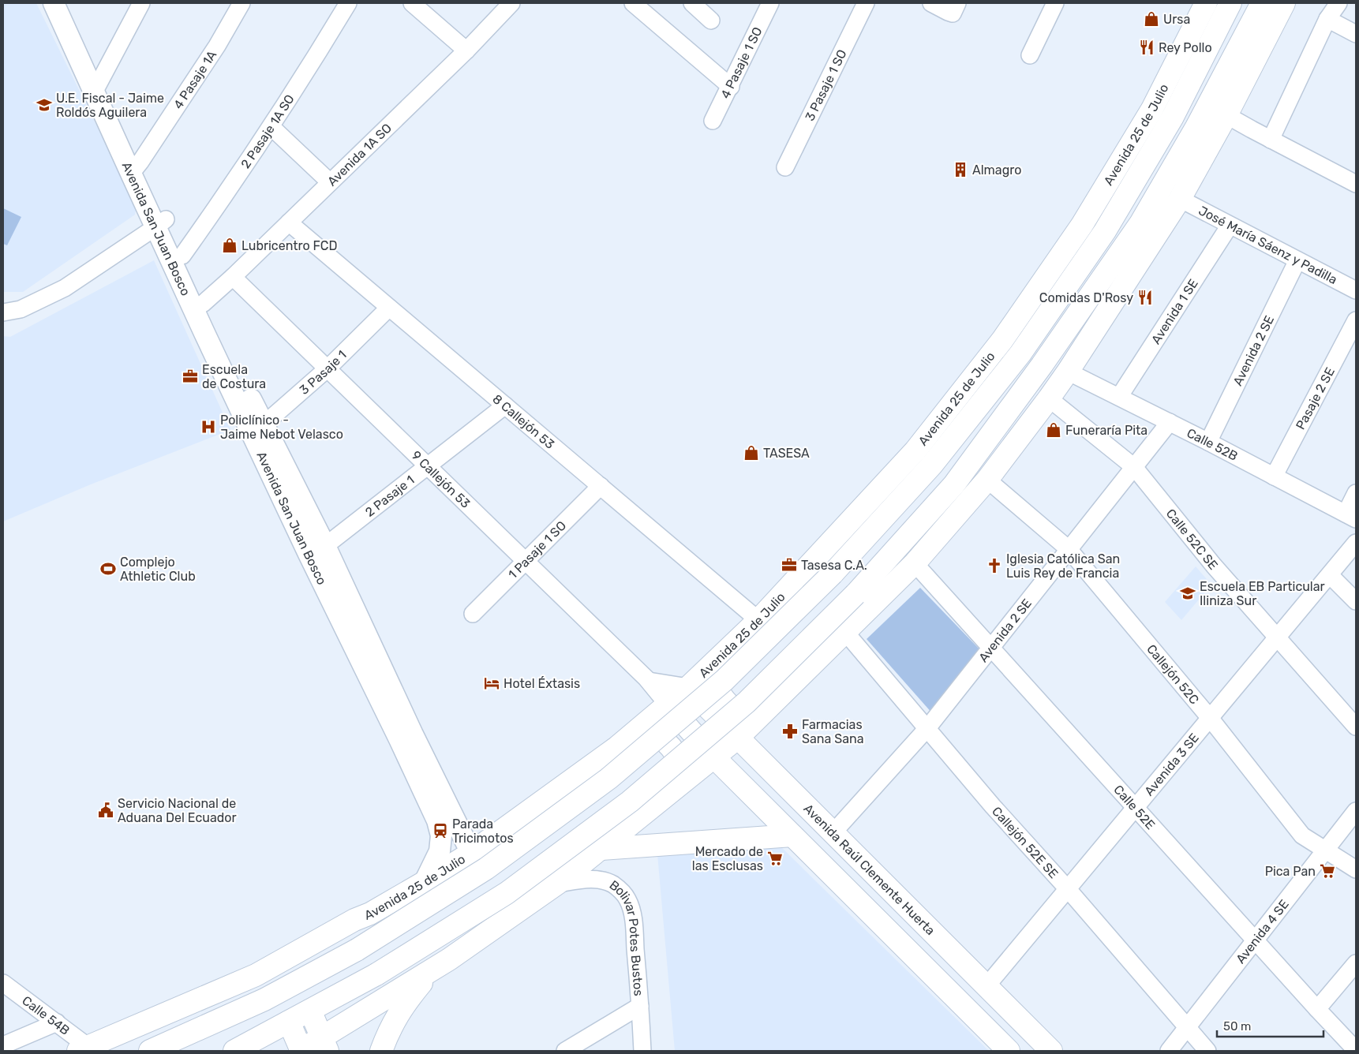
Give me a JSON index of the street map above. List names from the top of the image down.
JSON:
{
  "streets": {
    "main road": ["Avenida 25 de Julio", "Avenida Raúl Clemente Huerta"],
    "street": [
      "4 Pasaje 1 SO",
      "4 Pasaje 1A",
      "3 Pasaje 1 SO",
      "2 Pasaje 1A SO",
      "Avenida 1A SO",
      "Avenida San Juan Bosco",
      "José María Sáenz y Padilla",
      "Avenida 1 SE",
      "Avenida 2 SE",
      "3 Pasaje 1",
      "Pasaje 2 SE",
      "8 Callejón 53",
      "Calle 52B",
      "9 Callejón 53",
      "2 Pasaje 1",
      "Calle 52C SE",
      "1 Pasaje 1 SO",
      "Callejón 52C",
      "Avenida 3 SE",
      "Calle 52E",
      "Callejón 52E SE",
      "Avenida 4 SE",
      "Bolivar Potes Bustos",
      "Calle 54B"
    ]
  },
  "crossings": [
    ["4 Pasaje 1A", "Avenida San Juan Bosco"],
    ["2 Pasaje 1A SO", "Avenida San Juan Bosco"],
    ["Avenida 25 de Julio", "Avenida San Juan Bosco"],
    ["Avenida 25 de Julio", "8 Callejón 53"],
    ["Avenida 25 de Julio", "9 Callejón 53"],
    ["Avenida 25 de Julio", "Avenida Raúl Clemente Huerta"],
    ["Avenida 25 de Julio", "Calle 54B"],
    ["Avenida 1A SO", "Avenida San Juan Bosco"],
    ["Avenida 1A SO", "8 Callejón 53"],
    ["Avenida 1A SO", "9 Callejón 53"],
    ["Avenida San Juan Bosco", "3 Pasaje 1"],
    ["Avenida San Juan Bosco", "2 Pasaje 1"],
    ["José María Sáenz y Padilla", "Avenida 1 SE"],
    ["José María Sáenz y Padilla", "Avenida 2 SE"],
    ["Avenida 1 SE", "Calle 52B"],
    ["Avenida 2 SE", "Calle 52B"],
    ["Avenida 2 SE", "Calle 52C SE"],
    ["Avenida 2 SE", "Callejón 52C"],
    ["Avenida 2 SE", "Calle 52E"],
    ["Avenida 2 SE", "Callejón 52E SE"],
    ["Avenida 2 SE", "Avenida Raúl Clemente Huerta"],
    ["3 Pasaje 1", "8 Callejón 53"],
    ["3 Pasaje 1", "9 Callejón 53"],
    ["Pasaje 2 SE", "Calle 52B"],
    ["8 Callejón 53", "2 Pasaje 1"],
    ["8 Callejón 53", "1 Pasaje 1 SO"],
    ["9 Callejón 53", "2 Pasaje 1"],
    ["9 Callejón 53", "1 Pasaje 1 SO"],
    ["Calle 52C SE", "Avenida 3 SE"],
    ["Callejón 52C", "Avenida 3 SE"],
    ["Callejón 52C", "Avenida 4 SE"],
    ["Avenida 3 SE", "Calle 52E"],
    ["Avenida 3 SE", "Callejón 52E SE"],
    ["Avenida 3 SE", "Avenida Raúl Clemente Huerta"],
    ["Calle 52E", "Avenida 4 SE"],
    ["Callejón 52E SE", "Avenida 4 SE"]
  ],
  "places": {
    "shop": [
      "Ursa",
      "Lubricentro FCD",
      "Funeraría Pita",
      "TASESA"
    ],
    "restaurant": ["Rey Pollo", "Comidas D'Rosy"],
    "school or university": ["U.E. Fiscal - Jaime Roldós Aguilera", "Escuela EB Particular Iliniza Sur"],
    "building": ["Almagro"],
    "office": ["Escuela de Costura", "Tasesa C.A."],
    "hospital": ["Policlínico - Jaime Nebot Velasco"],
    "church": ["Iglesia Católica San Luis Rey de Francia"],
    "sports": ["Complejo Athletic Club"],
    "hotel": ["Hotel Éxtasis"],
    "pharmacy": ["Farmacias Sana Sana"],
    "public building": ["Servicio Nacional de Aduana Del Ecuador"],
    "station": ["Parada Tricimotos"],
    "supermarket": ["Mercado de las Esclusas", "Pica Pan"]
  },
  "scale_bar": "50 m"
}
